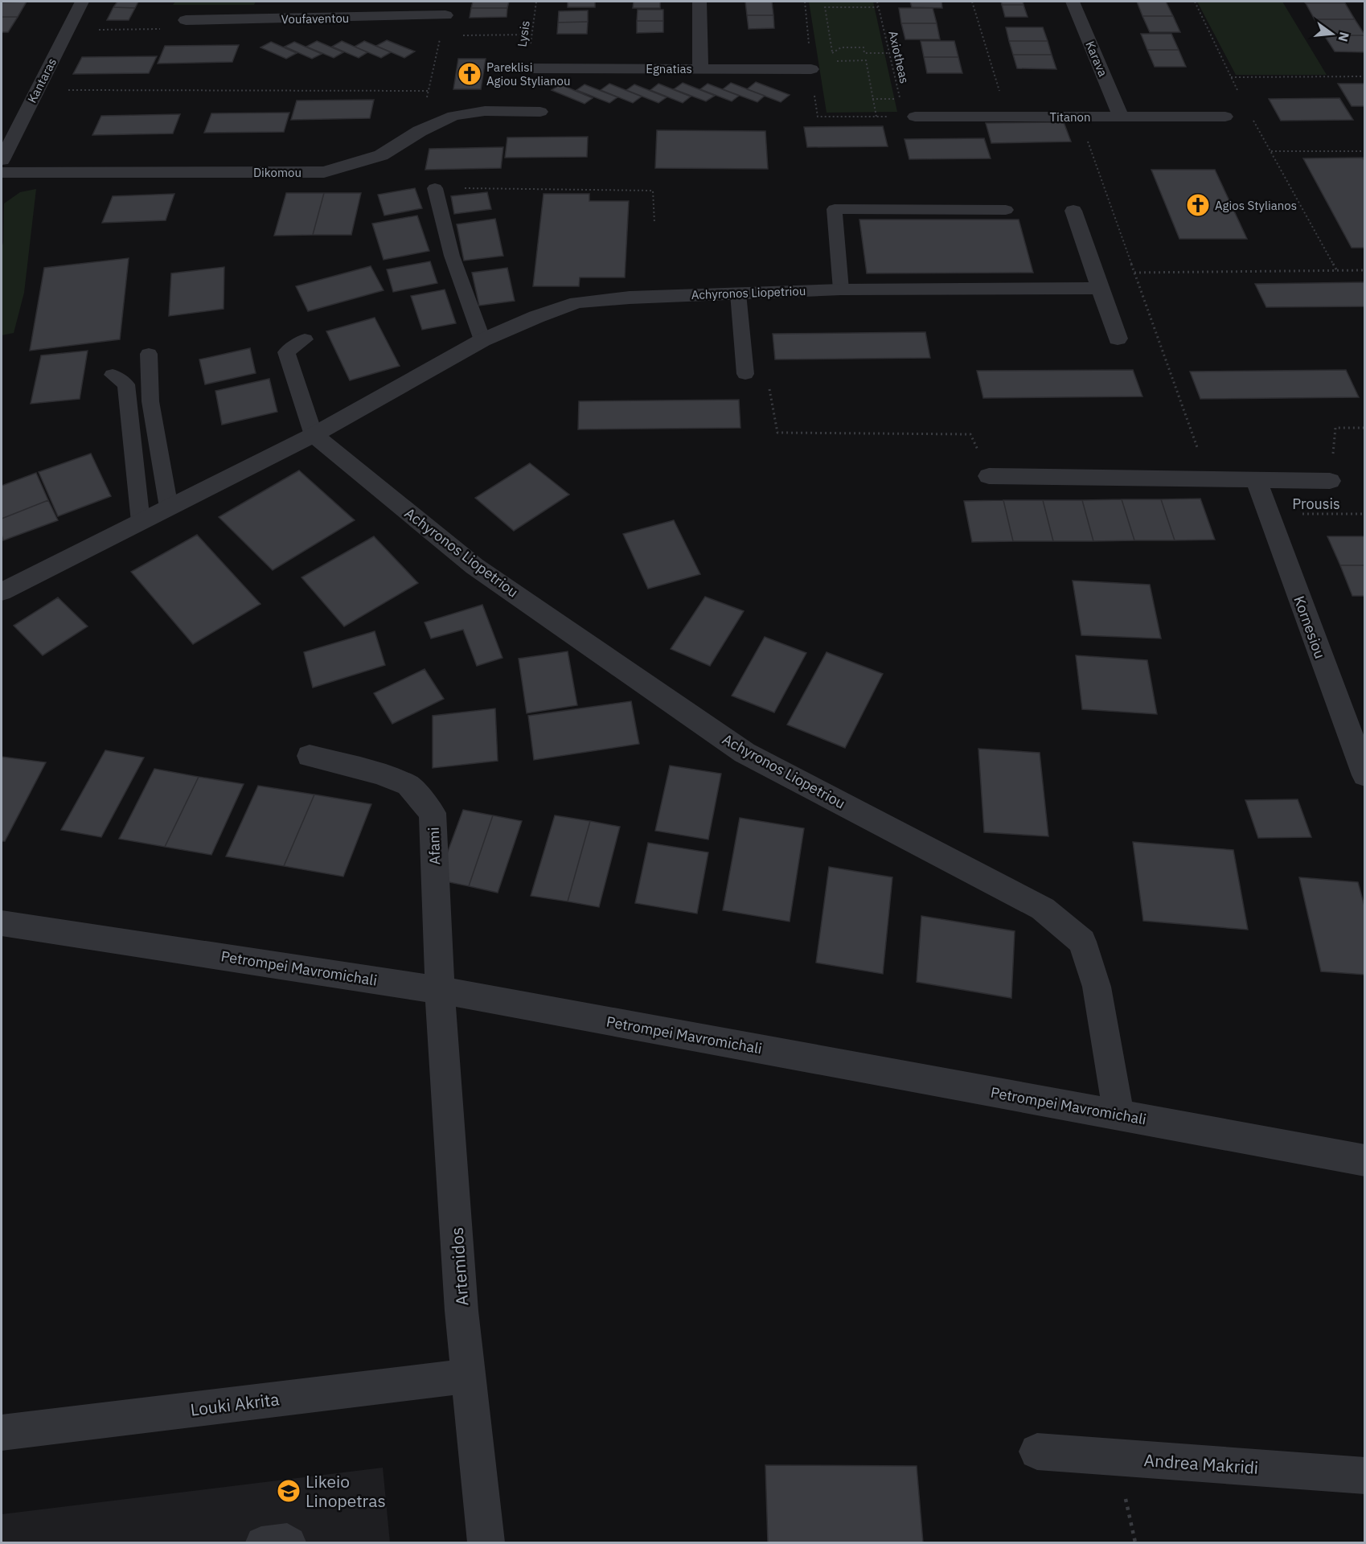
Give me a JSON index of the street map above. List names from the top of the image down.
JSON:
{
  "streets": {
    "street": [
      "Voufaventou",
      "Karava",
      "Egnatias",
      "Kantaras",
      "Titanon",
      "Dikomou",
      "Achyronos Liopetriou",
      "Kornesiou",
      "Afami",
      "Petrompei Mavromichali",
      "Artemidos",
      "Louki Akrita",
      "Andrea Makridi"
    ],
    "path": ["Lysis", "Axiotheas", "Prousis"]
  },
  "crossings": [
    ["Lysis", "Egnatias"],
    ["Karava", "Titanon"],
    ["Achyronos Liopetriou", "Petrompei Mavromichali"],
    ["Prousis", "Kornesiou"],
    ["Afami", "Petrompei Mavromichali"],
    ["Afami", "Artemidos"],
    ["Petrompei Mavromichali", "Artemidos"],
    ["Artemidos", "Louki Akrita"]
  ],
  "places": {
    "church": ["Pareklisi Agiou Stylianou", "Agios Stylianos"],
    "school or university": ["Likeio Linopetras"]
  },
  "north": "right"
}
